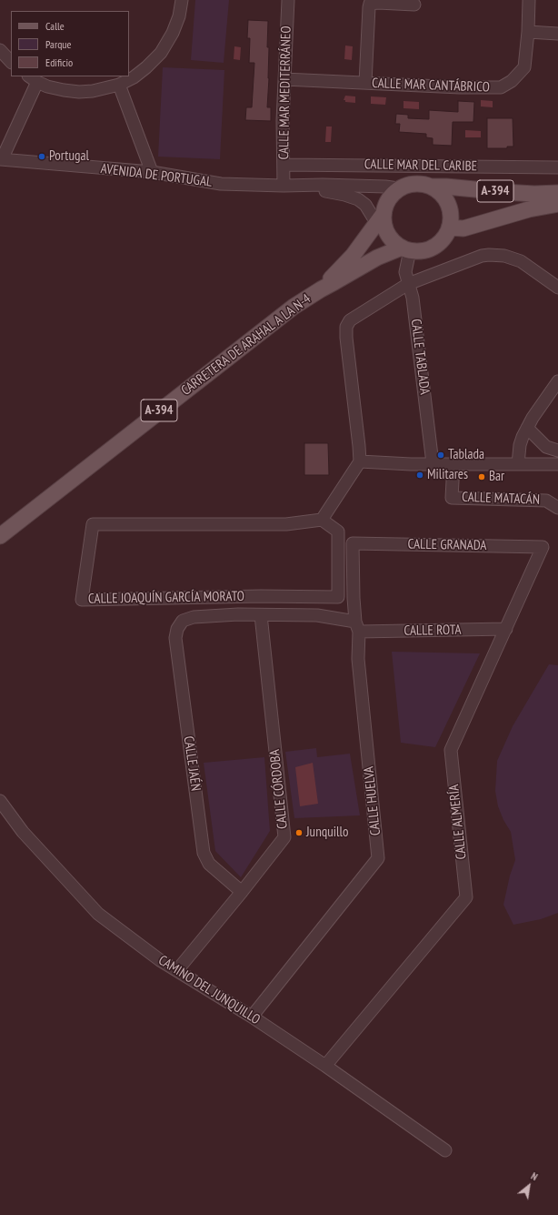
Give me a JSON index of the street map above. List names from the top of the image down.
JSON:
{
  "streets": {
    "main road": ["A-394", "CARRETERA DE ARAHAL A LA N-4"],
    "street": [
      "CALLE MAR CANTÁBRICO",
      "CALLE MAR MEDITERRÁNEO",
      "CALLE MAR DEL CARIBE",
      "AVENIDA DE PORTUGAL",
      "CALLE TABLADA",
      "CALLE MATACÁN",
      "CALLE GRANADA",
      "CALLE JOAQUÍN GARCÍA MORATO",
      "CALLE ROTA",
      "CALLE JAÉN",
      "CALLE CÓRDOBA",
      "CALLE HUELVA",
      "CALLE ALMERÍA",
      "CAMINO DEL JUNQUILLO"
    ]
  },
  "crossings": [
    ["CALLE MAR CANTÁBRICO", "CALLE MAR MEDITERRÁNEO"],
    ["CALLE MAR MEDITERRÁNEO", "CALLE MAR DEL CARIBE"],
    ["CALLE MAR MEDITERRÁNEO", "AVENIDA DE PORTUGAL"],
    ["AVENIDA DE PORTUGAL", "A-394"],
    ["AVENIDA DE PORTUGAL", "CARRETERA DE ARAHAL A LA N-4"],
    ["AVENIDA DE PORTUGAL", "CALLE TABLADA"],
    ["A-394", "CARRETERA DE ARAHAL A LA N-4"],
    ["A-394", "CALLE TABLADA"],
    ["CARRETERA DE ARAHAL A LA N-4", "CALLE TABLADA"],
    ["CALLE GRANADA", "CALLE HUELVA"],
    ["CALLE GRANADA", "CALLE ALMERÍA"],
    ["CALLE ROTA", "CALLE JAÉN"],
    ["CALLE ROTA", "CALLE CÓRDOBA"],
    ["CALLE ROTA", "CALLE HUELVA"],
    ["CALLE ROTA", "CALLE ALMERÍA"],
    ["CALLE JAÉN", "CALLE CÓRDOBA"],
    ["CALLE CÓRDOBA", "CAMINO DEL JUNQUILLO"],
    ["CALLE HUELVA", "CAMINO DEL JUNQUILLO"],
    ["CALLE ALMERÍA", "CAMINO DEL JUNQUILLO"]
  ],
  "places": [
    "Portugal",
    "Tablada",
    "Militares",
    "Bar",
    "Junquillo"
  ],
  "legend": ["Calle", "Parque", "Edificio"],
  "north": "top right"
}
